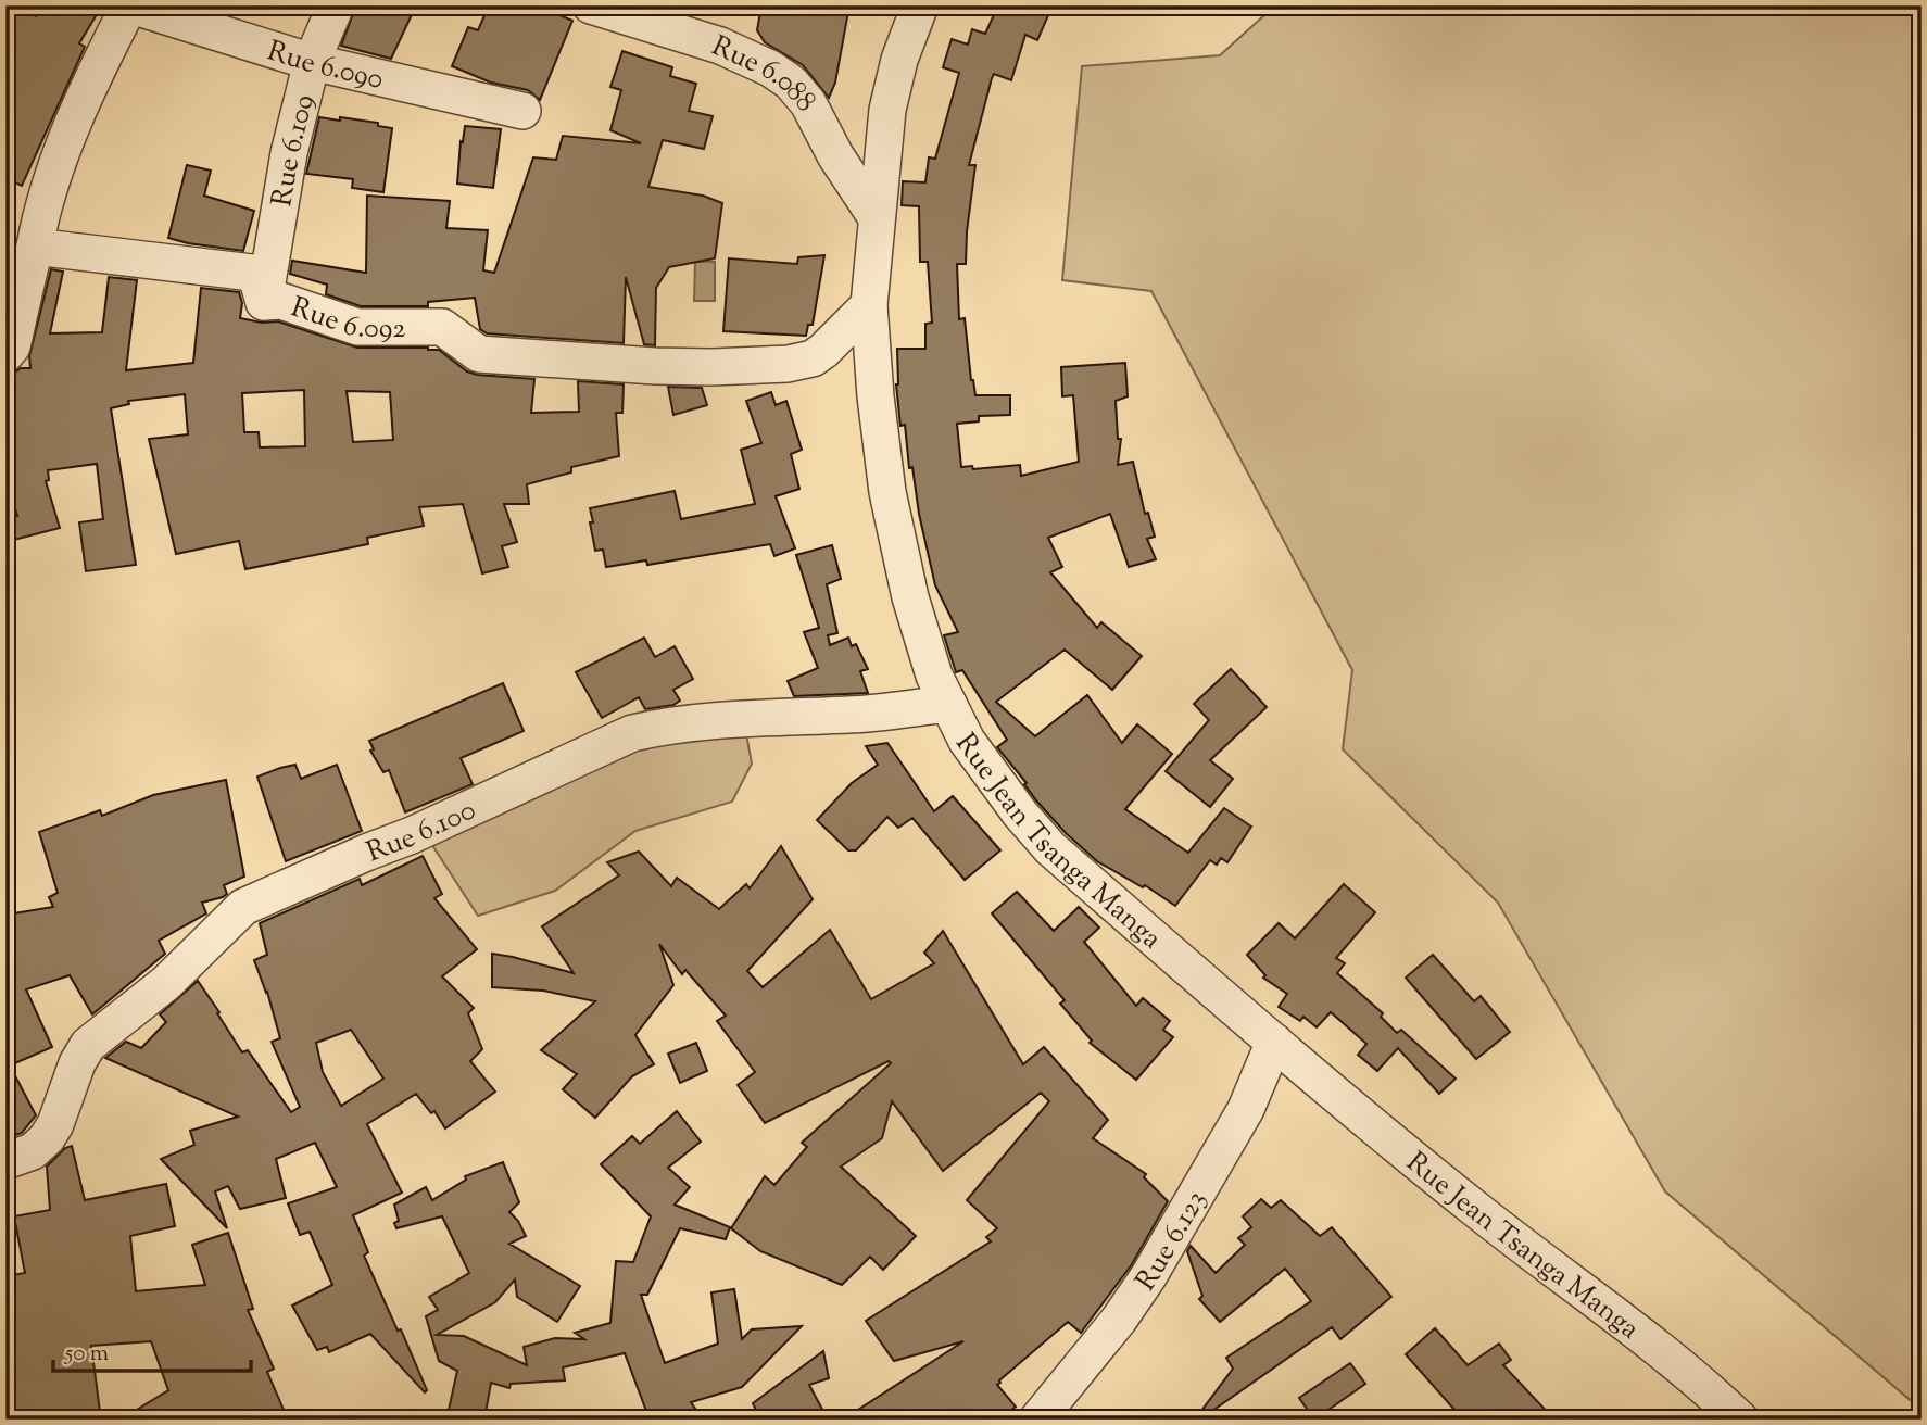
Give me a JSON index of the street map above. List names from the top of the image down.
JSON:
{
  "streets": {
    "street": [
      "Rue 6.090",
      "Rue 6.088",
      "Rue 6.109",
      "Rue 6.092",
      "Rue 6.100",
      "Rue Jean Tsanga Manga",
      "Rue 6.123"
    ]
  },
  "crossings": [
    ["Rue 6.090", "Rue 6.109"],
    ["Rue 6.088", "Rue Jean Tsanga Manga"],
    ["Rue 6.109", "Rue 6.092"],
    ["Rue 6.092", "Rue Jean Tsanga Manga"],
    ["Rue 6.100", "Rue Jean Tsanga Manga"],
    ["Rue Jean Tsanga Manga", "Rue 6.123"]
  ],
  "scale_bar": "50 m"
}
